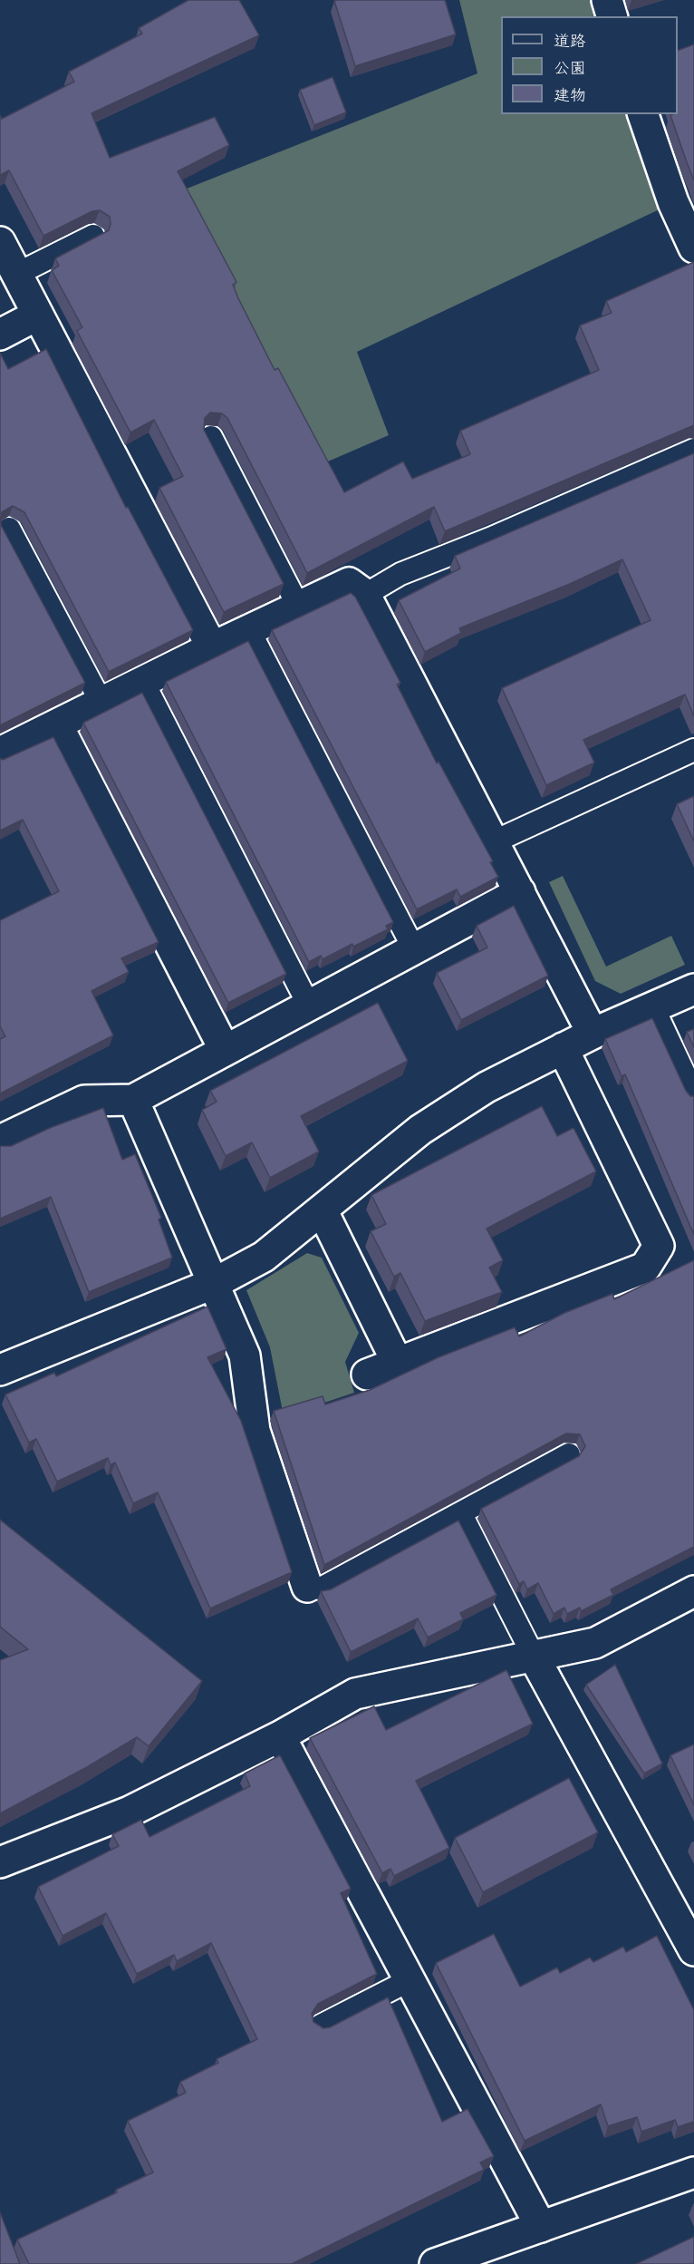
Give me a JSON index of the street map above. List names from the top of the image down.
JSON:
{
  "legend": ["道路", "公園", "建物"]
}
